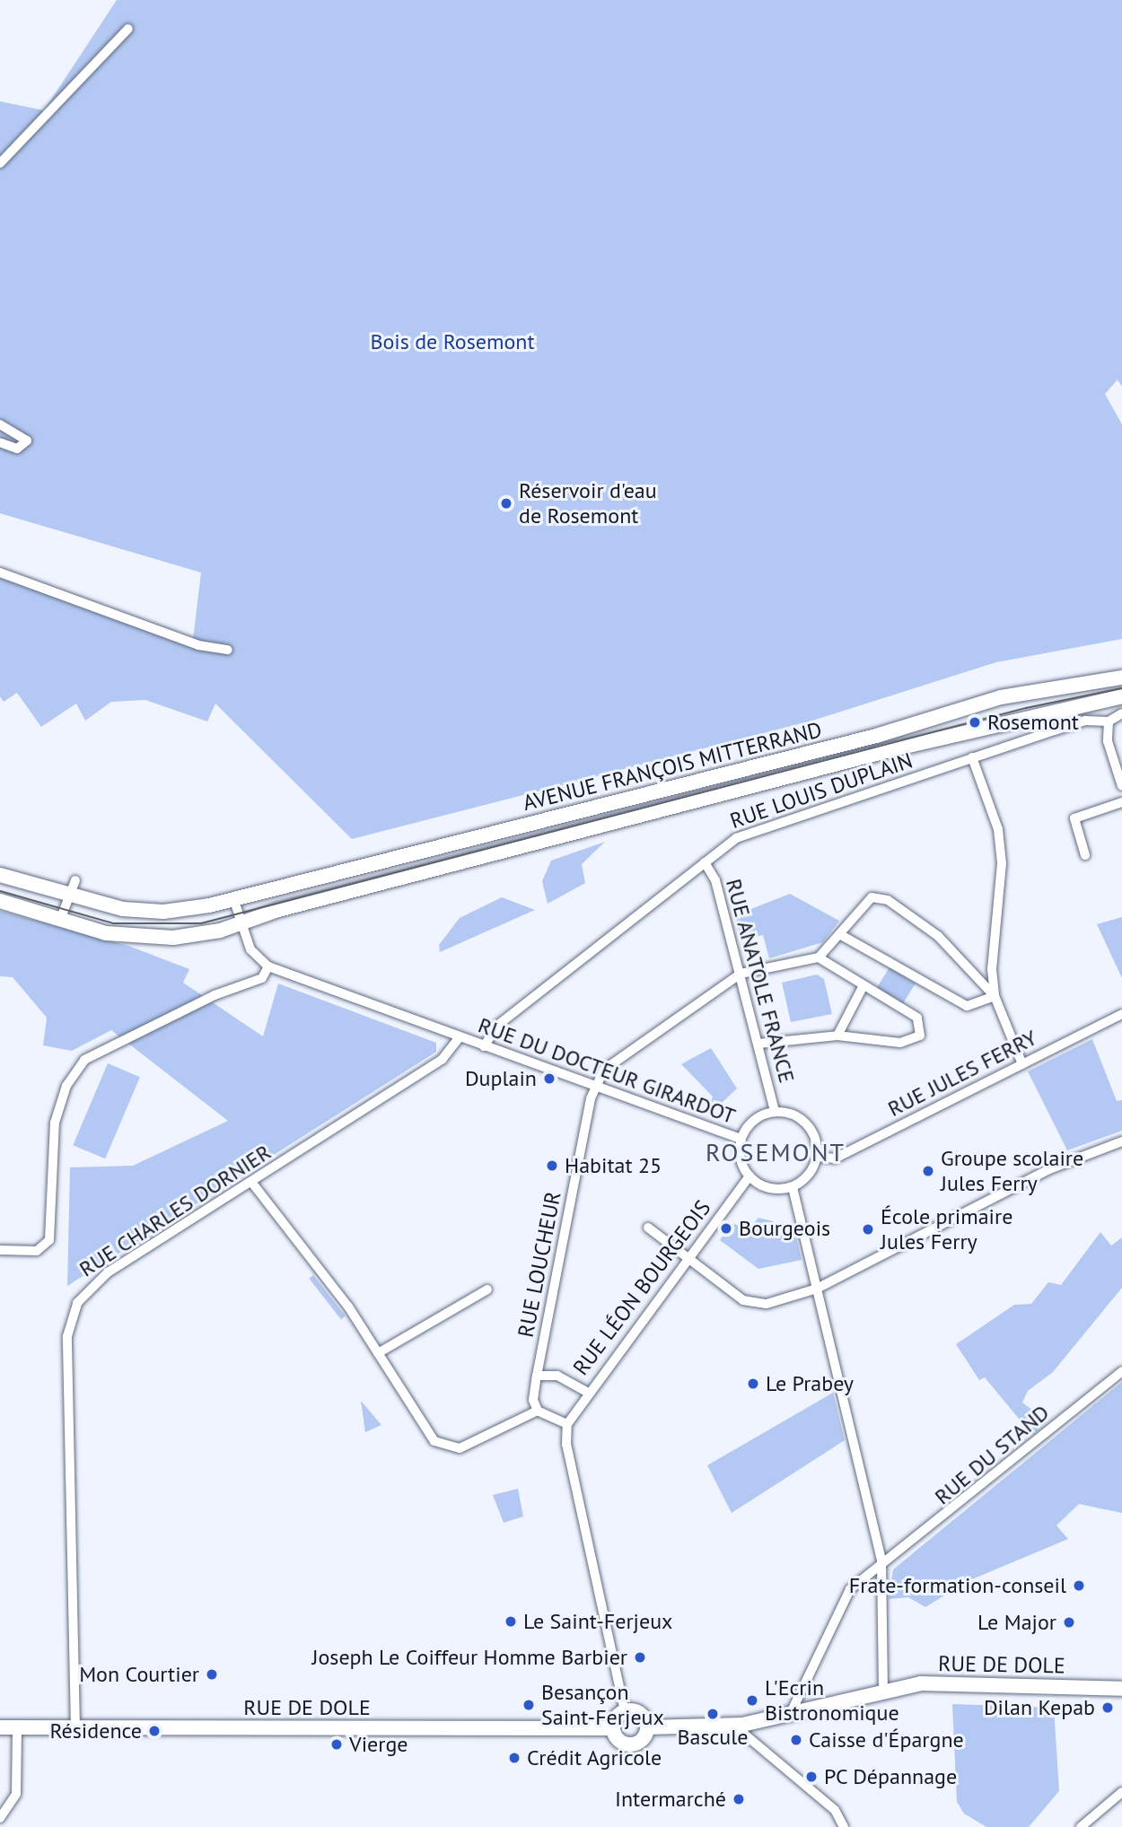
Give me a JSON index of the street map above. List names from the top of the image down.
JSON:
{
  "streets": {
    "main road": ["AVENUE FRANÇOIS MITTERRAND", "RUE DE DOLE"],
    "street": [
      "RUE LOUIS DUPLAIN",
      "RUE ANATOLE FRANCE",
      "RUE DU DOCTEUR GIRARDOT",
      "RUE JULES FERRY",
      "RUE CHARLES DORNIER",
      "RUE LOUCHEUR",
      "RUE LÉON BOURGEOIS",
      "RUE DU STAND"
    ]
  },
  "crossings": [
    ["RUE LOUIS DUPLAIN", "RUE ANATOLE FRANCE"],
    ["RUE LOUIS DUPLAIN", "RUE DU DOCTEUR GIRARDOT"],
    ["RUE ANATOLE FRANCE", "RUE DU DOCTEUR GIRARDOT"],
    ["RUE ANATOLE FRANCE", "RUE JULES FERRY"],
    ["RUE ANATOLE FRANCE", "RUE LÉON BOURGEOIS"],
    ["RUE DU DOCTEUR GIRARDOT", "RUE JULES FERRY"],
    ["RUE DU DOCTEUR GIRARDOT", "RUE CHARLES DORNIER"],
    ["RUE DU DOCTEUR GIRARDOT", "RUE LOUCHEUR"],
    ["RUE DU DOCTEUR GIRARDOT", "RUE LÉON BOURGEOIS"],
    ["RUE JULES FERRY", "RUE LÉON BOURGEOIS"],
    ["RUE CHARLES DORNIER", "RUE DE DOLE"],
    ["RUE DU STAND", "RUE DE DOLE"]
  ],
  "districts": ["ROSEMONT"],
  "parks": ["Bois de Rosemont"],
  "places": [
    "Réservoir d'eau de Rosemont",
    "Rosemont",
    "Duplain",
    "Habitat 25",
    "Groupe scolaire Jules Ferry",
    "Bourgeois",
    "École primaire Jules Ferry",
    "Le Prabey",
    "Frate-formation-conseil",
    "Le Saint-Ferjeux",
    "Le Major",
    "Joseph Le Coiffeur Homme Barbier",
    "Mon Courtier",
    "L'Ecrin Bistronomique",
    "Besançon Saint-Ferjeux",
    "Dilan Kepab",
    "Bascule",
    "Résidence",
    "Caisse d'Épargne",
    "Vierge",
    "Crédit Agricole",
    "PC Dépannage",
    "Intermarché"
  ]
}
